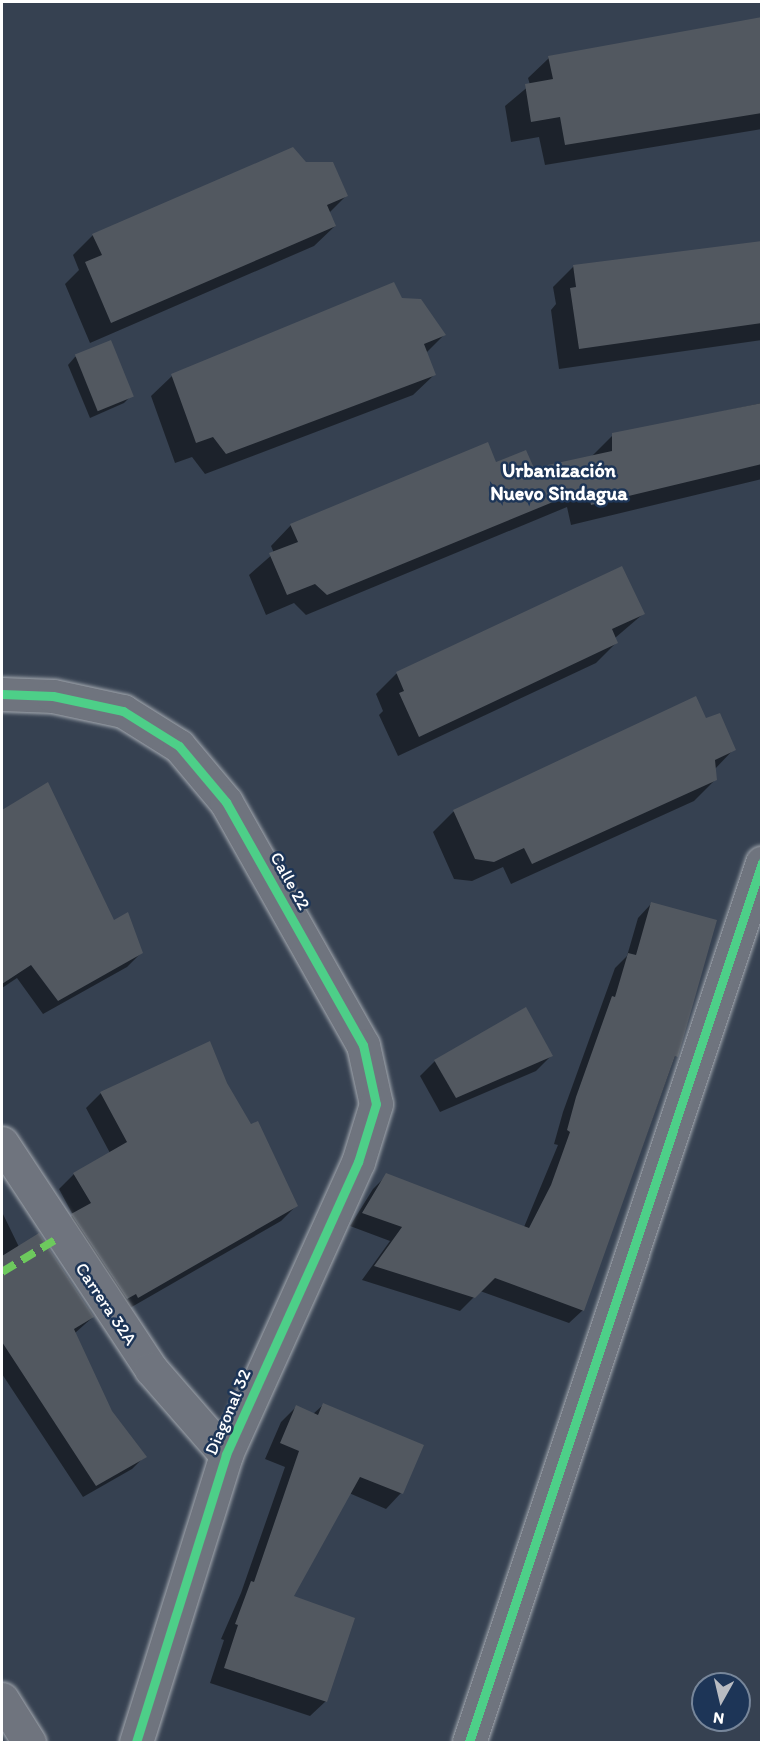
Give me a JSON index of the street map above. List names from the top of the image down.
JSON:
{
  "streets": {
    "street": ["Calle 22", "Carrera 32A", "Diagonal 32"]
  },
  "crossings": [
    ["Calle 22", "Diagonal 32"],
    ["Carrera 32A", "Diagonal 32"]
  ],
  "districts": ["Urbanización Nuevo Sindagua"],
  "north": "bottom"
}
